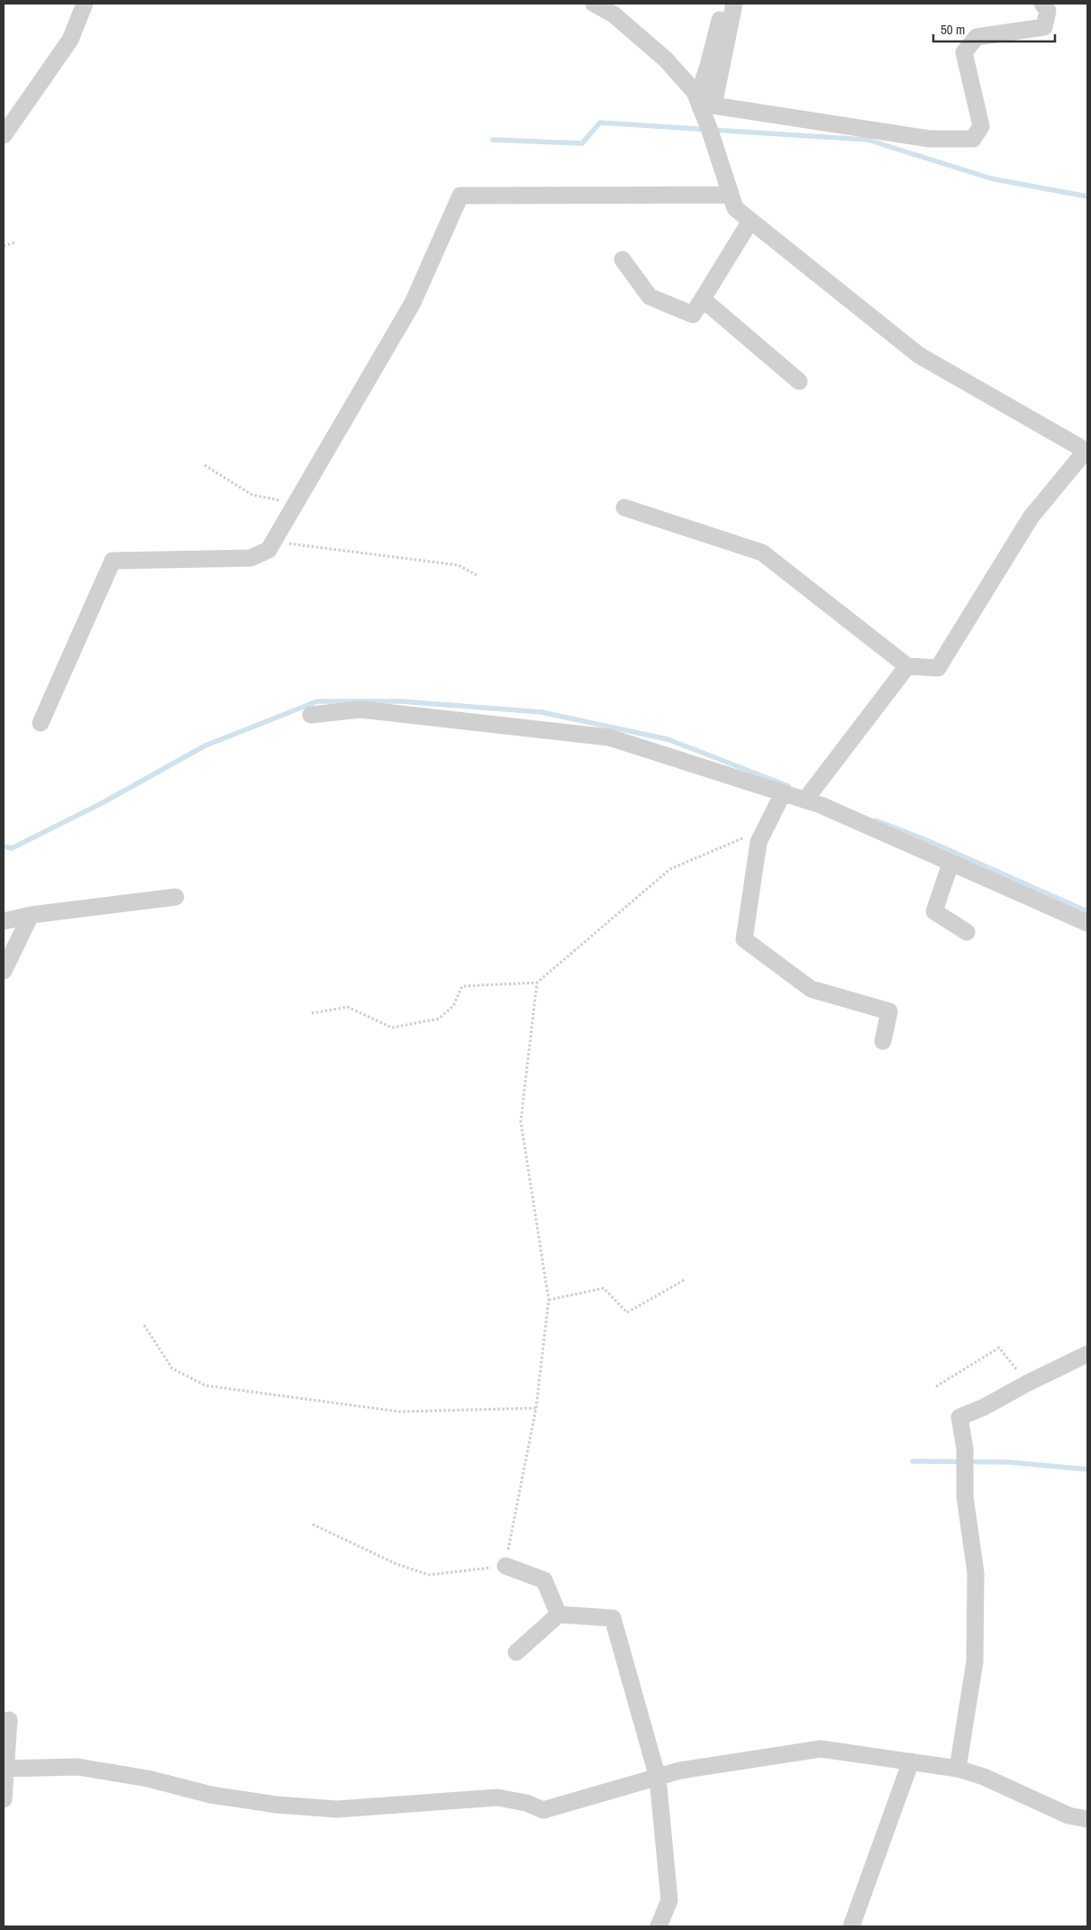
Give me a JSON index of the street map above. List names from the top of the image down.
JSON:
{
  "scale_bar": "50 m"
}
